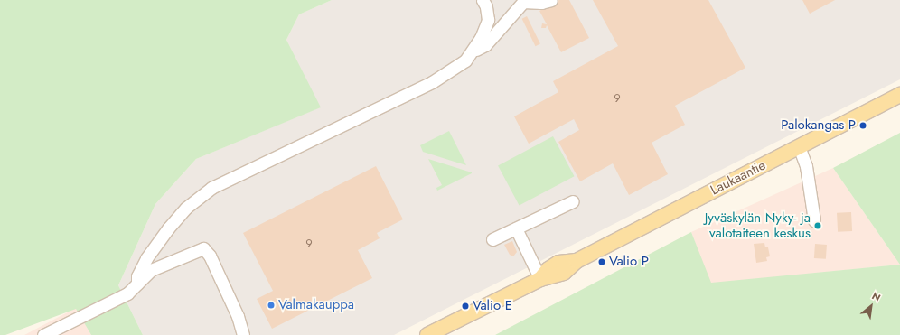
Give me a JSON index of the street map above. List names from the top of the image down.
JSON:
{
  "streets": {
    "main road": ["Laukaantie"]
  },
  "places": [
    "Palokangas P",
    "Jyväskylän Nyky- ja valotaiteen keskus",
    "Valio P",
    "Valmakauppa",
    "Valio E"
  ],
  "house_numbers": ["9", "9"],
  "north": "top right"
}
